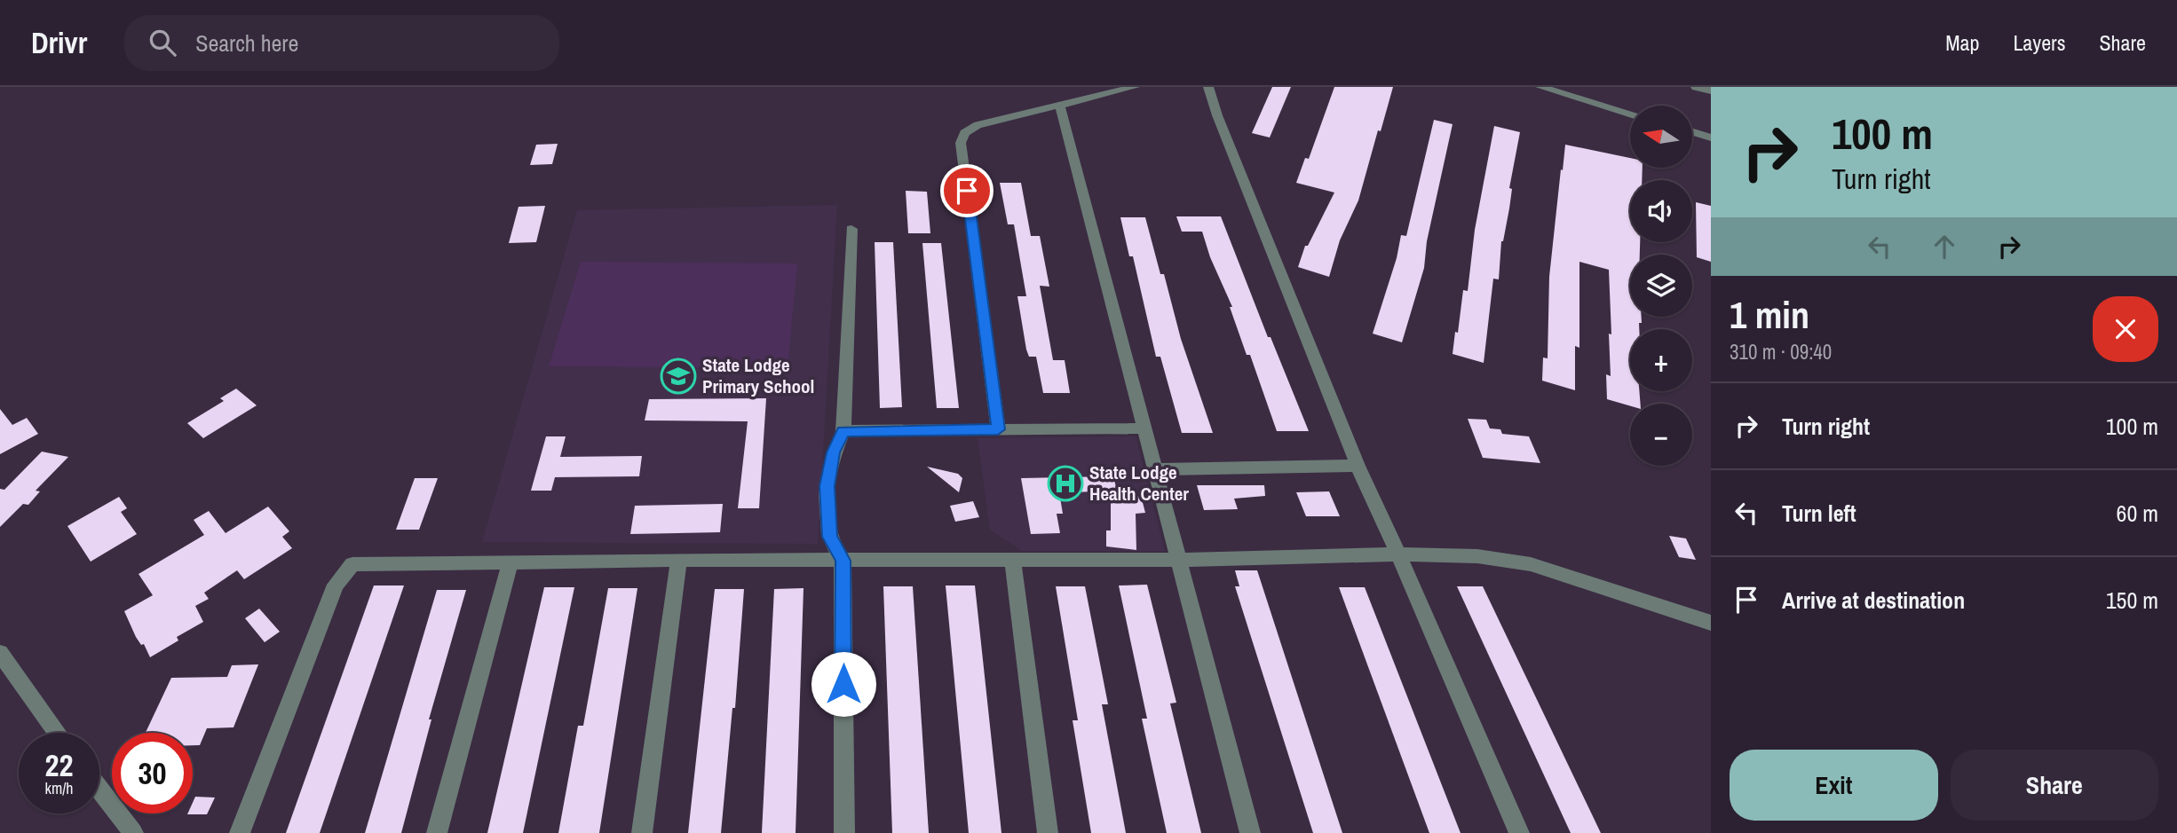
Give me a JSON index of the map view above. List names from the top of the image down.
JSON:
{
  "places": {
    "school or university": ["State Lodge Primary School"],
    "hospital": ["State Lodge Health Center"]
  },
  "north": "left",
  "page": {
    "header": "Drivr",
    "search": "Search here",
    "nav": ["Map", "Layers", "Share"],
    "turn": ["100 m", "Turn right"],
    "map_buttons": ["+", "−"],
    "heading": ["1 min", "310 m · 09:40"],
    "list": [
      {
        "name": "Turn right",
        "value": "100 m"
      },
      {
        "name": "Turn left",
        "value": "60 m"
      },
      {
        "name": "Arrive at destination",
        "value": "150 m"
      }
    ],
    "speed": "22 km/h",
    "limit": "30",
    "buttons": ["Exit", "Share"]
  }
}
